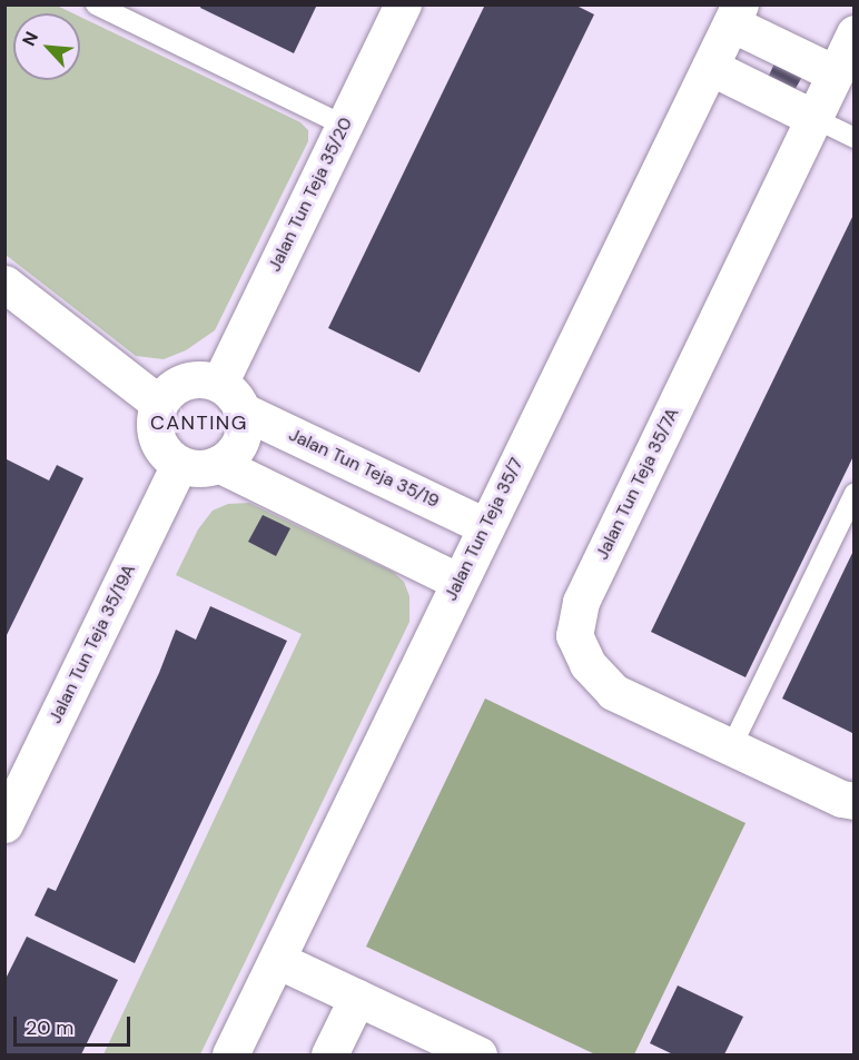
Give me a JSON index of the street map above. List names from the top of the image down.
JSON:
{
  "streets": {
    "street": [
      "Jalan Tun Teja 35/20",
      "Jalan Tun Teja 35/19",
      "Jalan Tun Teja 35/7A",
      "Jalan Tun Teja 35/7",
      "Jalan Tun Teja 35/19A"
    ]
  },
  "crossings": [
    ["Jalan Tun Teja 35/20", "Jalan Tun Teja 35/19"],
    ["Jalan Tun Teja 35/20", "Jalan Tun Teja 35/19A"],
    ["Jalan Tun Teja 35/19", "Jalan Tun Teja 35/7"],
    ["Jalan Tun Teja 35/19", "Jalan Tun Teja 35/19A"]
  ],
  "districts": ["CANTING"],
  "scale_bar": "20 m",
  "north": "top left"
}
